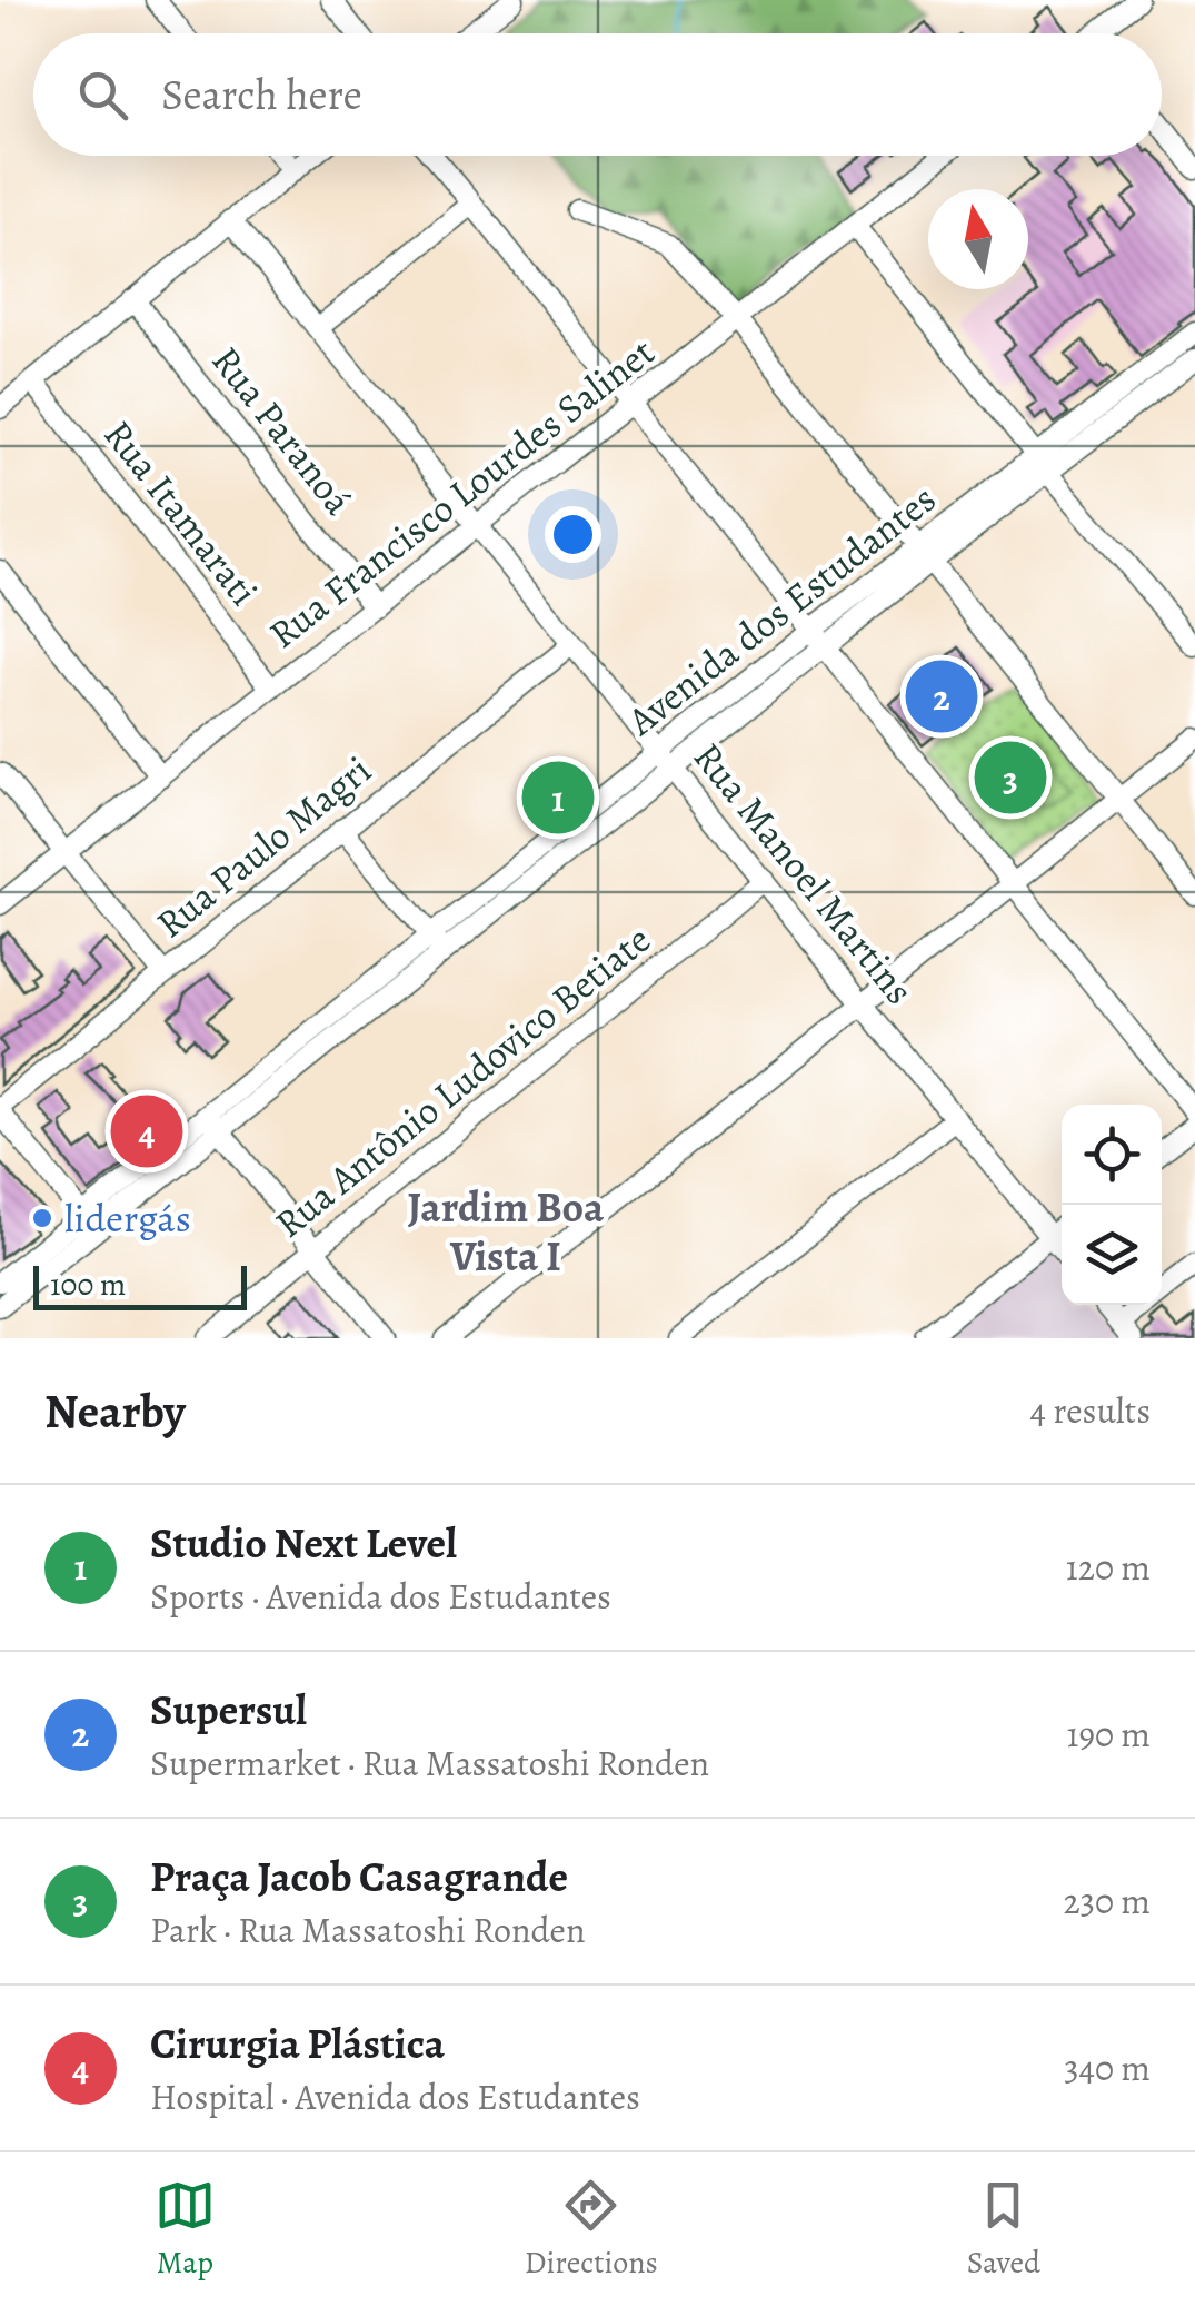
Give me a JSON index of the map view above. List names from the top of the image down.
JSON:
{
  "streets": {
    "street": [
      "Rua Paranoá",
      "Rua Francisco Lourdes Salinet",
      "Rua Itamarati",
      "Avenida dos Estudantes",
      "Rua Paulo Magri",
      "Rua Manoel Martins",
      "Rua Antônio Ludovico Betiate"
    ]
  },
  "crossings": [
    ["Rua Paranoá", "Rua Francisco Lourdes Salinet"],
    ["Rua Francisco Lourdes Salinet", "Rua Itamarati"],
    ["Rua Francisco Lourdes Salinet", "Rua Manoel Martins"],
    ["Avenida dos Estudantes", "Rua Manoel Martins"],
    ["Rua Paulo Magri", "Rua Manoel Martins"],
    ["Rua Manoel Martins", "Rua Antônio Ludovico Betiate"]
  ],
  "districts": ["Jardim Boa Vista I"],
  "places": ["lidergás"],
  "scale_bar": "100 m",
  "north": "top",
  "page": {
    "search": "Search here",
    "pins": [
      "2",
      "3",
      "1",
      "4"
    ],
    "scale": "100 m",
    "heading": ["Nearby", "4 results"],
    "list": [
      {
        "mark": "1",
        "name": "Studio Next Level",
        "note": "Sports · Avenida dos Estudantes",
        "value": "120 m"
      },
      {
        "mark": "2",
        "name": "Supersul",
        "note": "Supermarket · Rua Massatoshi Ronden",
        "value": "190 m"
      },
      {
        "mark": "3",
        "name": "Praça Jacob Casagrande",
        "note": "Park · Rua Massatoshi Ronden",
        "value": "230 m"
      },
      {
        "mark": "4",
        "name": "Cirurgia Plástica",
        "note": "Hospital · Avenida dos Estudantes",
        "value": "340 m"
      }
    ],
    "nav": ["Map", "Directions", "Saved"]
  }
}
